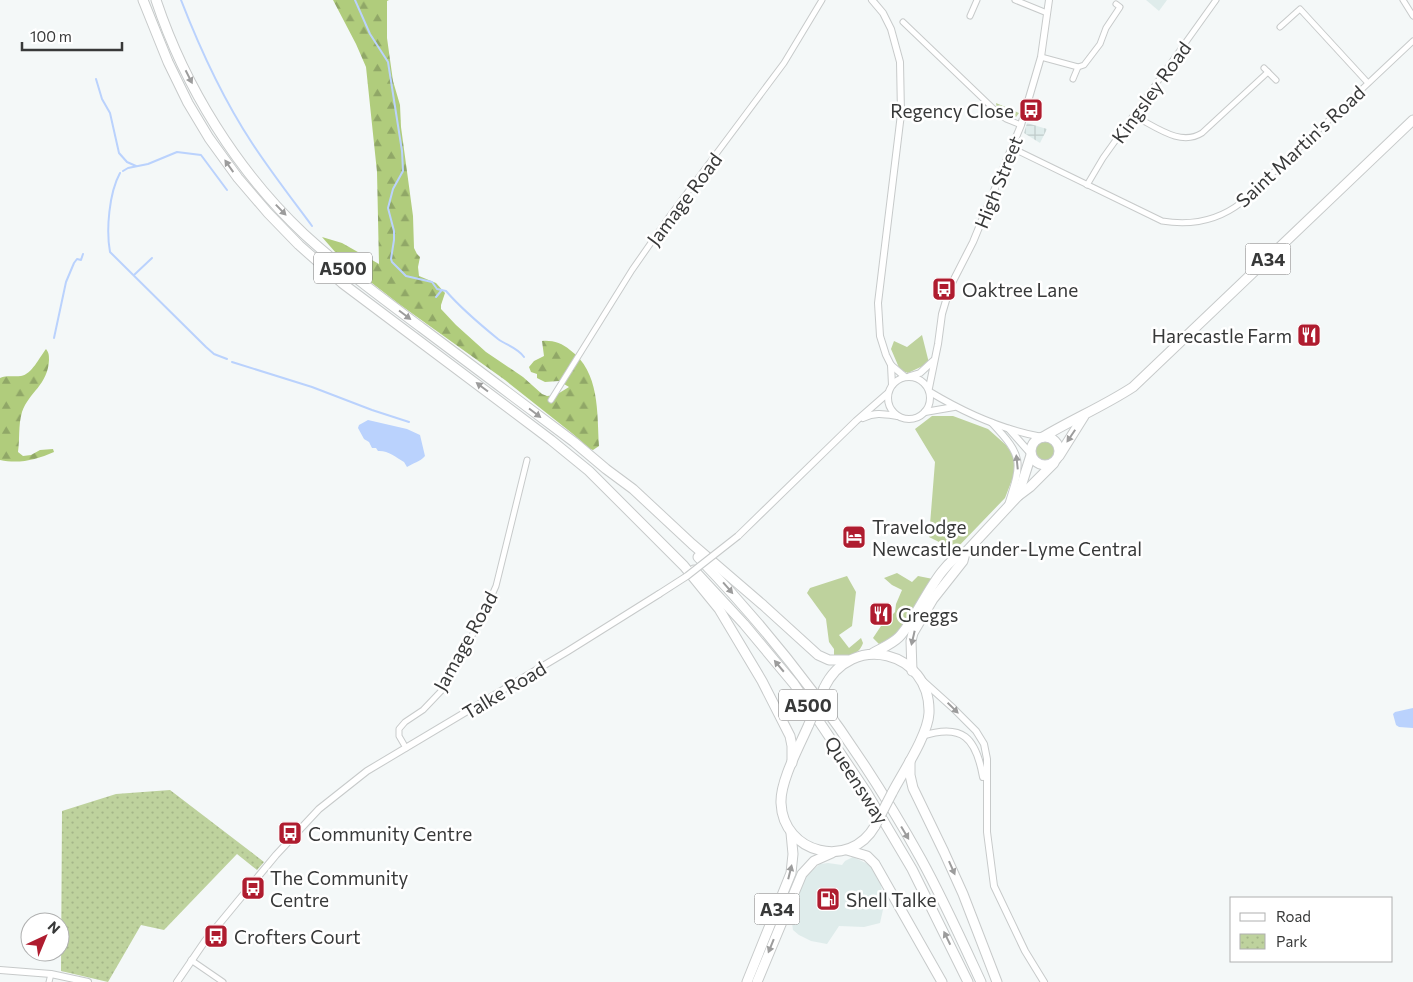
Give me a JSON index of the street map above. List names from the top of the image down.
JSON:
{
  "streets": {
    "highway": ["A34", "A500", "Queensway"],
    "street": [
      "Kingsley Road",
      "Saint Martin's Road",
      "High Street",
      "Jamage Road",
      "Talke Road"
    ]
  },
  "crossings": [
    ["Kingsley Road", "Saint Martin's Road"],
    ["Saint Martin's Road", "High Street"],
    ["High Street", "Talke Road"],
    ["Jamage Road", "Talke Road"],
    ["A500", "Queensway"]
  ],
  "places": {
    "bus stop": [
      "Regency Close",
      "Oaktree Lane",
      "Community Centre",
      "The Community Centre",
      "Crofters Court"
    ],
    "restaurant": ["Harecastle Farm", "Greggs"],
    "hotel": ["Travelodge Newcastle-under-Lyme Central"],
    "fuel station": ["Shell Talke"]
  },
  "legend": ["Road", "Park"],
  "scale_bar": "100 m",
  "north": "top right"
}
